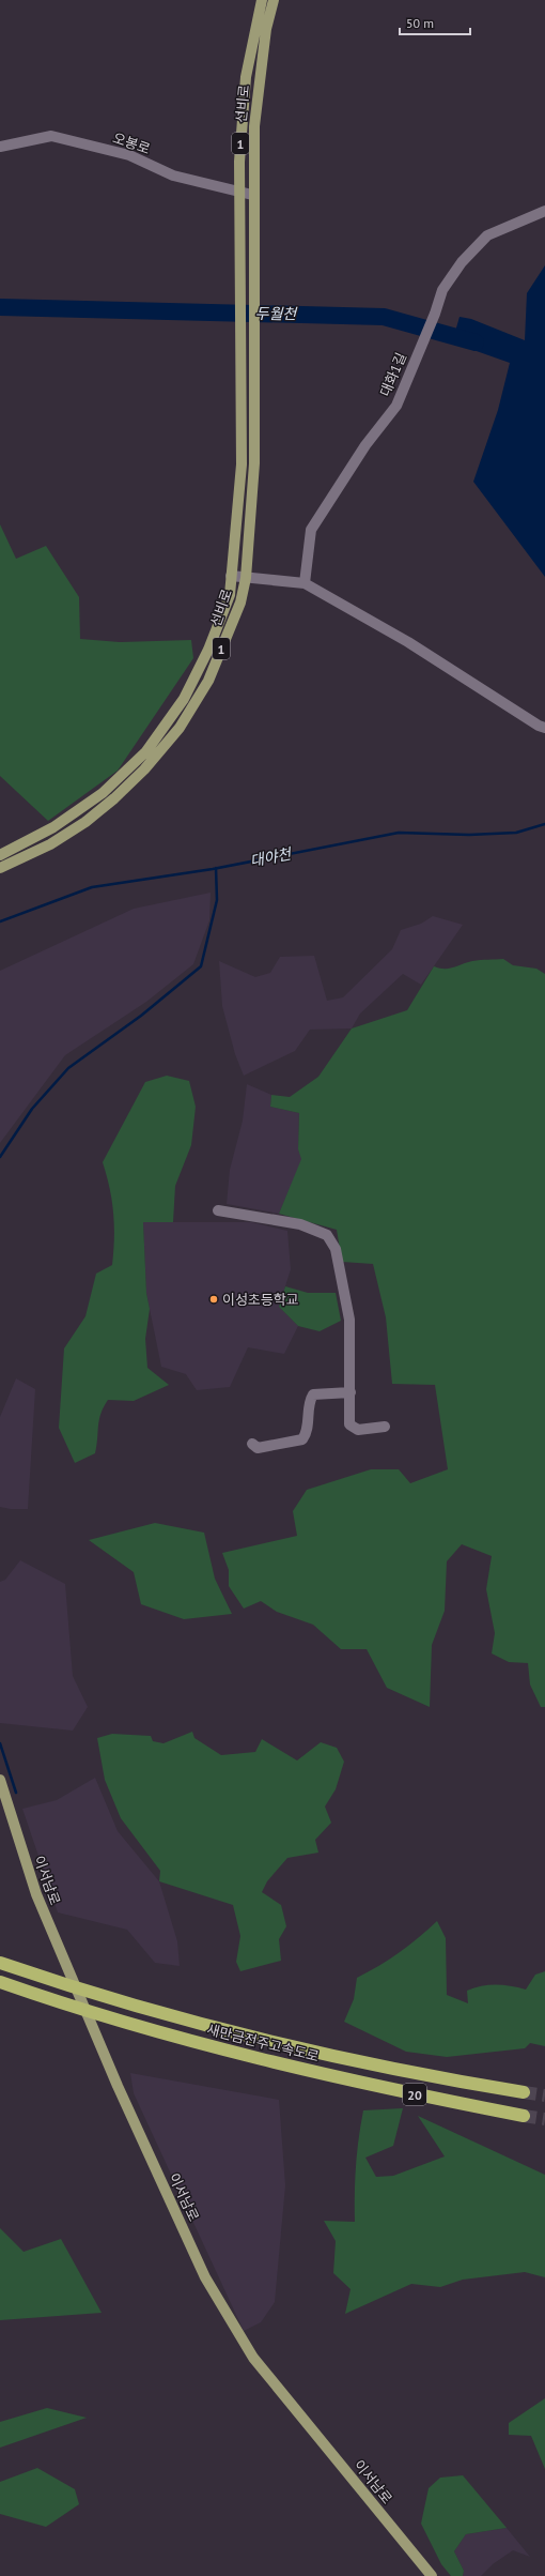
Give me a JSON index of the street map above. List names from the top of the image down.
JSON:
{
  "streets": {
    "highway": ["새만금전주고속도로", "20"],
    "main road": ["선비로", "1", "이서남로"],
    "street": ["오봉로", "대화1길"]
  },
  "crossings": [
    ["선비로", "오봉로"]
  ],
  "water": ["두월천", "대야천"],
  "places": ["이성초등학교"],
  "scale_bar": "50 m"
}
